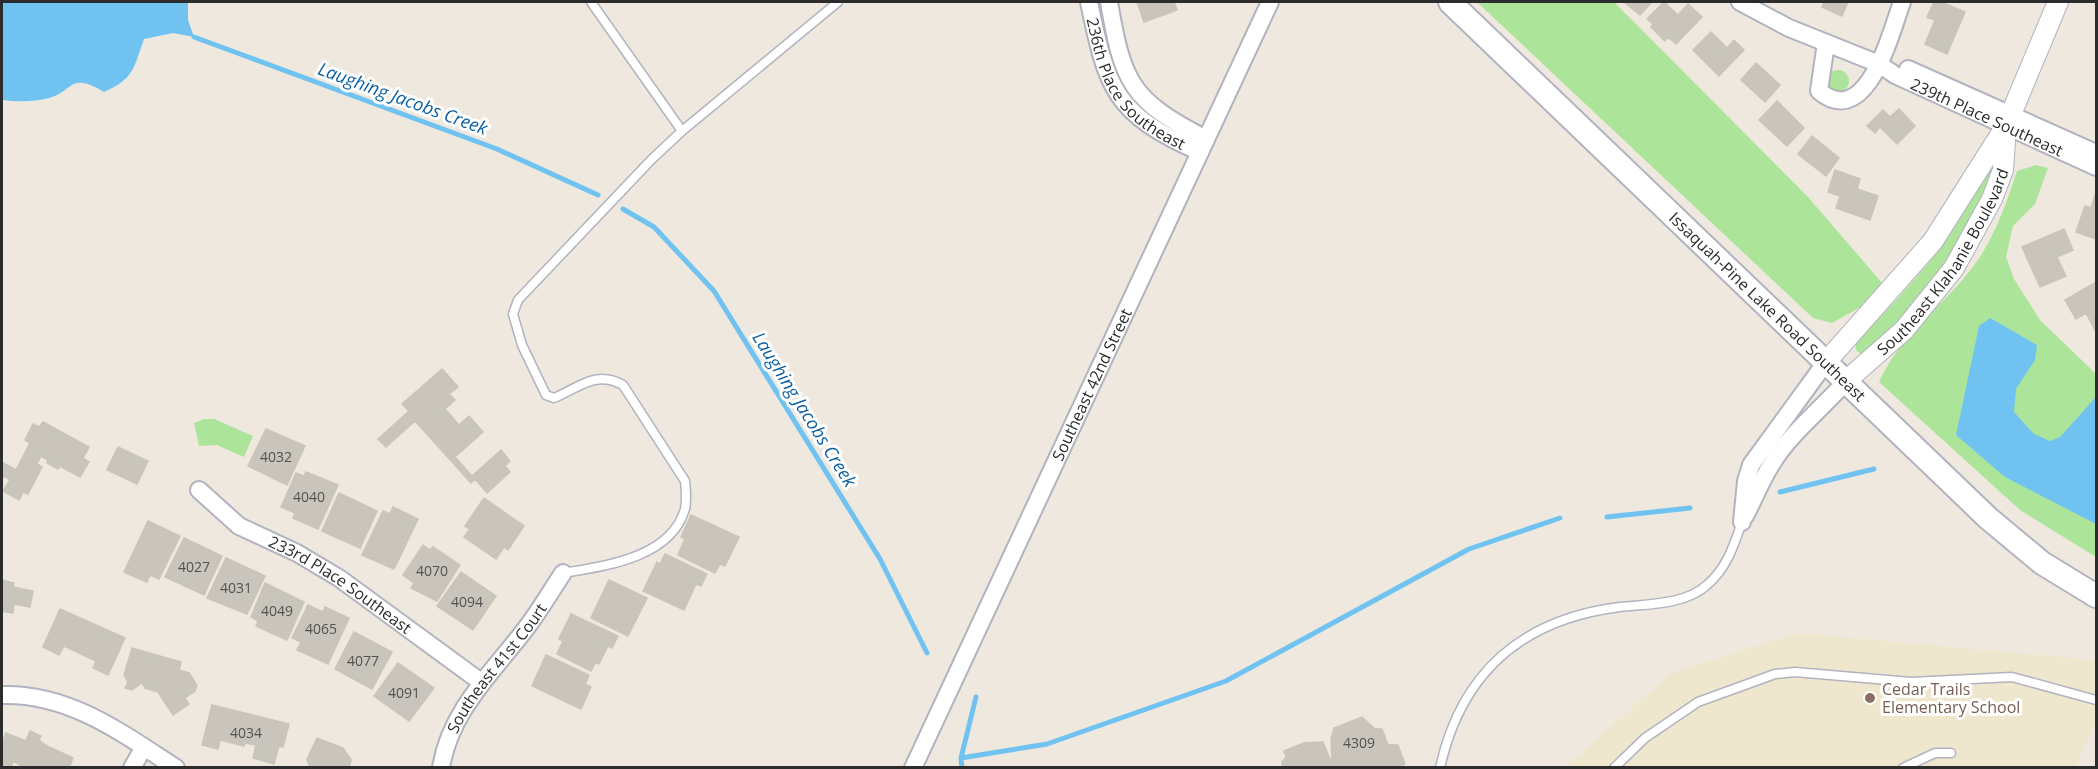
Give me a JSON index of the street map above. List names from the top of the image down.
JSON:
{
  "streets": {
    "main road": ["Issaquah-Pine Lake Road Southeast"],
    "street": [
      "236th Place Southeast",
      "239th Place Southeast",
      "Southeast Klahanie Boulevard",
      "Southeast 42nd Street",
      "233rd Place Southeast",
      "Southeast 41st Court"
    ]
  },
  "crossings": [
    ["236th Place Southeast", "Southeast 42nd Street"],
    ["239th Place Southeast", "Southeast Klahanie Boulevard"],
    ["Southeast Klahanie Boulevard", "Issaquah-Pine Lake Road Southeast"],
    ["233rd Place Southeast", "Southeast 41st Court"]
  ],
  "water": ["Laughing Jacobs Creek"],
  "places": ["Cedar Trails Elementary School"],
  "house_numbers": [
    "4032",
    "4040",
    "4027",
    "4070",
    "4031",
    "4094",
    "4049",
    "4065",
    "4077",
    "4091",
    "4034",
    "4309"
  ]
}
